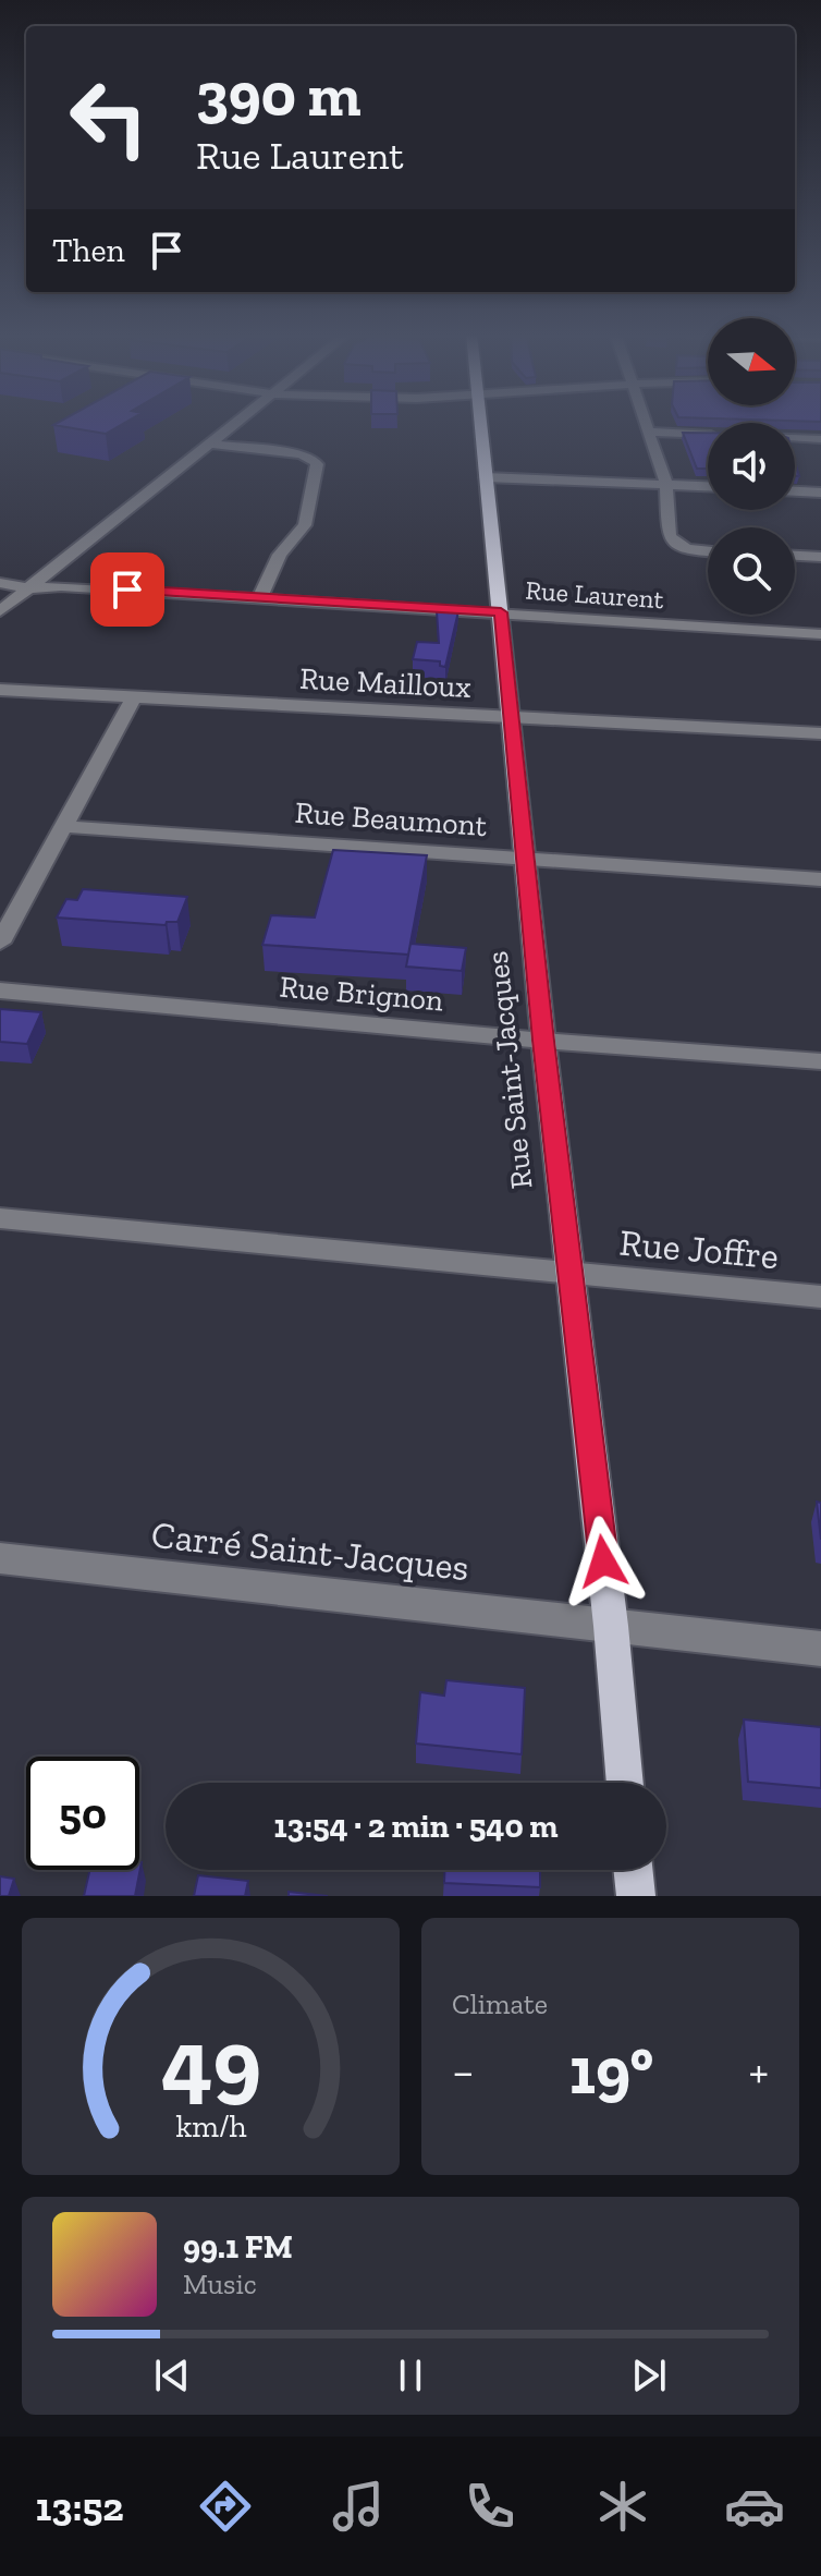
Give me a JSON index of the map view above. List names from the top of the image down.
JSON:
{
  "streets": {
    "main road": ["Rue Saint-Jacques"],
    "street": [
      "Rue Laurent",
      "Rue Mailloux",
      "Rue Beaumont",
      "Rue Brignon",
      "Rue Joffre",
      "Carré Saint-Jacques"
    ]
  },
  "crossings": [
    ["Rue Laurent", "Rue Saint-Jacques"],
    ["Rue Mailloux", "Rue Saint-Jacques"],
    ["Rue Beaumont", "Rue Saint-Jacques"],
    ["Rue Brignon", "Rue Saint-Jacques"],
    ["Rue Saint-Jacques", "Rue Joffre"],
    ["Rue Saint-Jacques", "Carré Saint-Jacques"]
  ],
  "north": "right",
  "page": {
    "turn": ["390 m", "Rue Laurent"],
    "then": "Then",
    "limit": "50",
    "trip": "13:54 · 2 min · 540 m",
    "tile": "Climate",
    "heat": ["−", "19°", "+"],
    "song": ["99.1 FM", "Music"],
    "tabs": "13:52",
    "gauge": ["49", "km/h"]
  }
}
